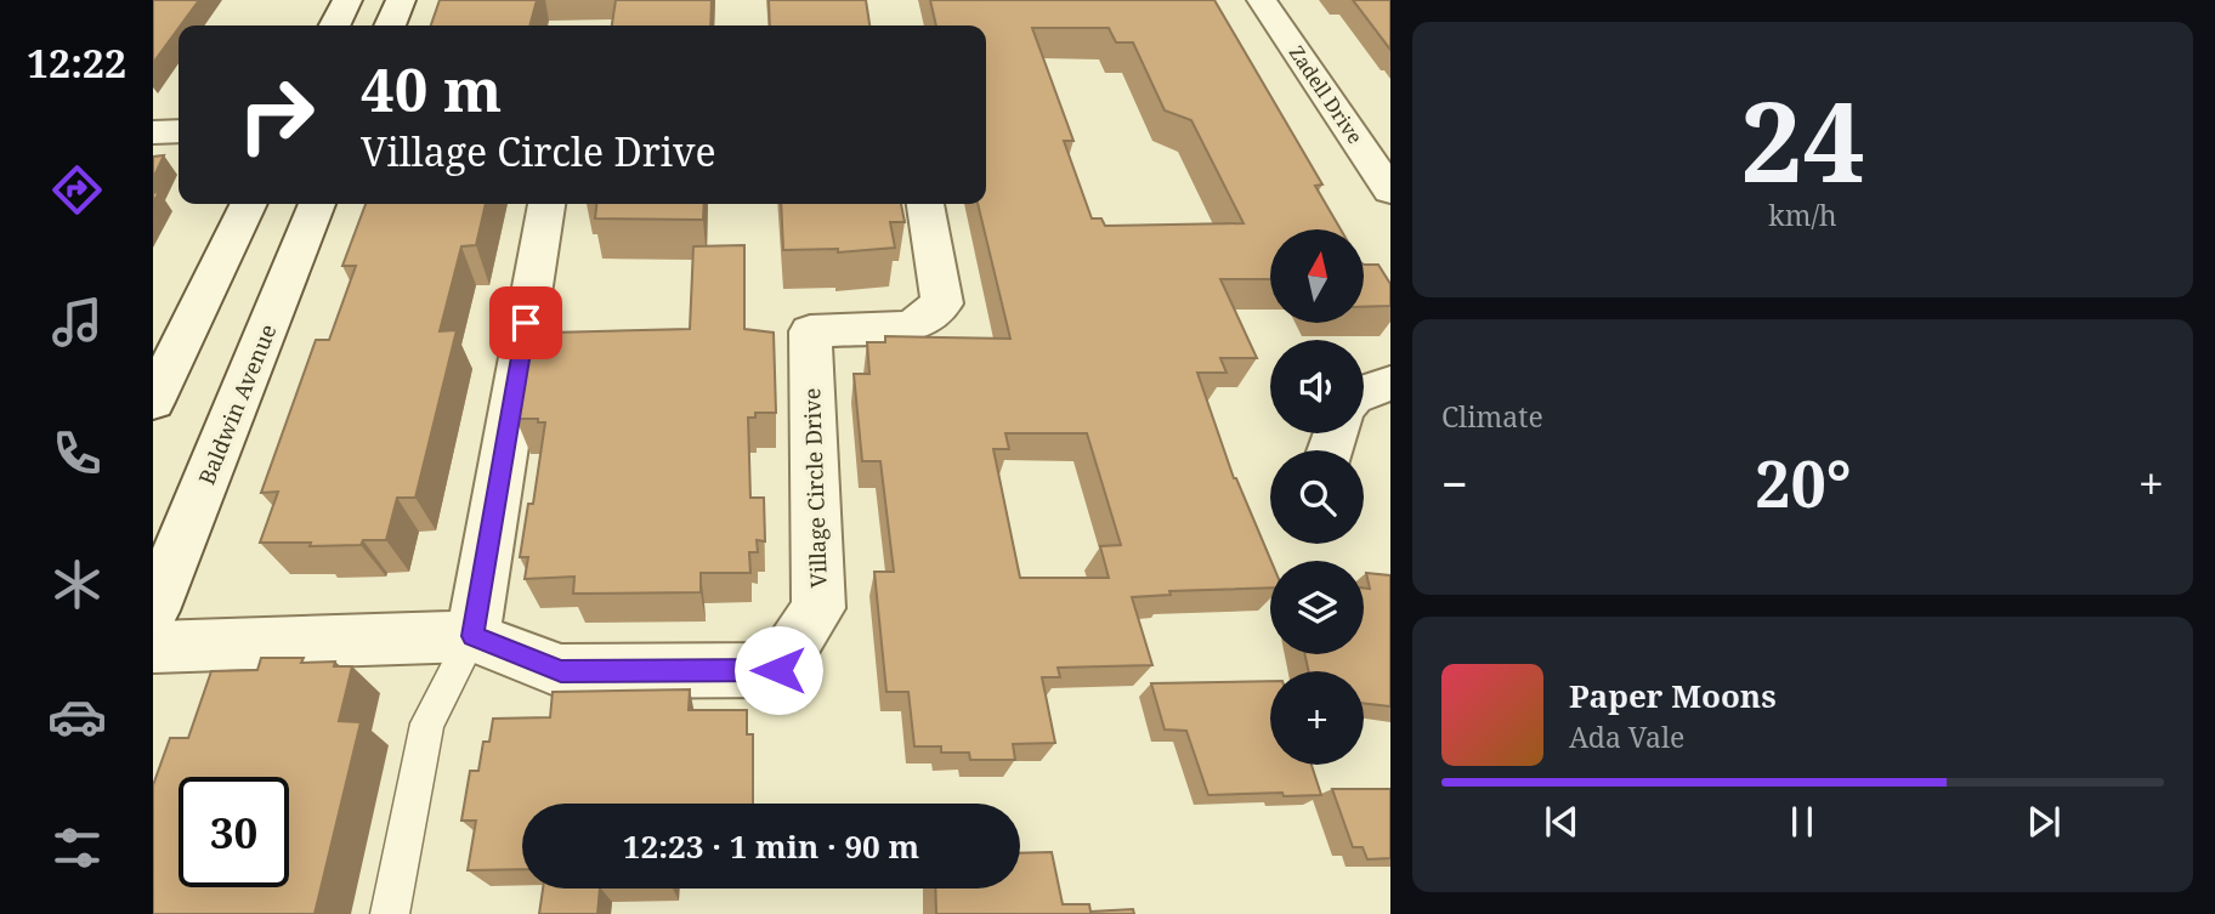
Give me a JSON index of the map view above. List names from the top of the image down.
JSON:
{
  "streets": {
    "street": ["Zadell Drive", "Baldwin Avenue", "Village Circle Drive"]
  },
  "north": "top",
  "page": {
    "tabs": "12:22",
    "tile": [
      ["24", "km/h"],
      "Climate"
    ],
    "turn": ["40 m", "Village Circle Drive"],
    "map_buttons": "+",
    "heat": ["−", "20°", "+"],
    "song": ["Paper Moons", "Ada Vale"],
    "limit": "30",
    "trip": "12:23 · 1 min · 90 m"
  }
}
